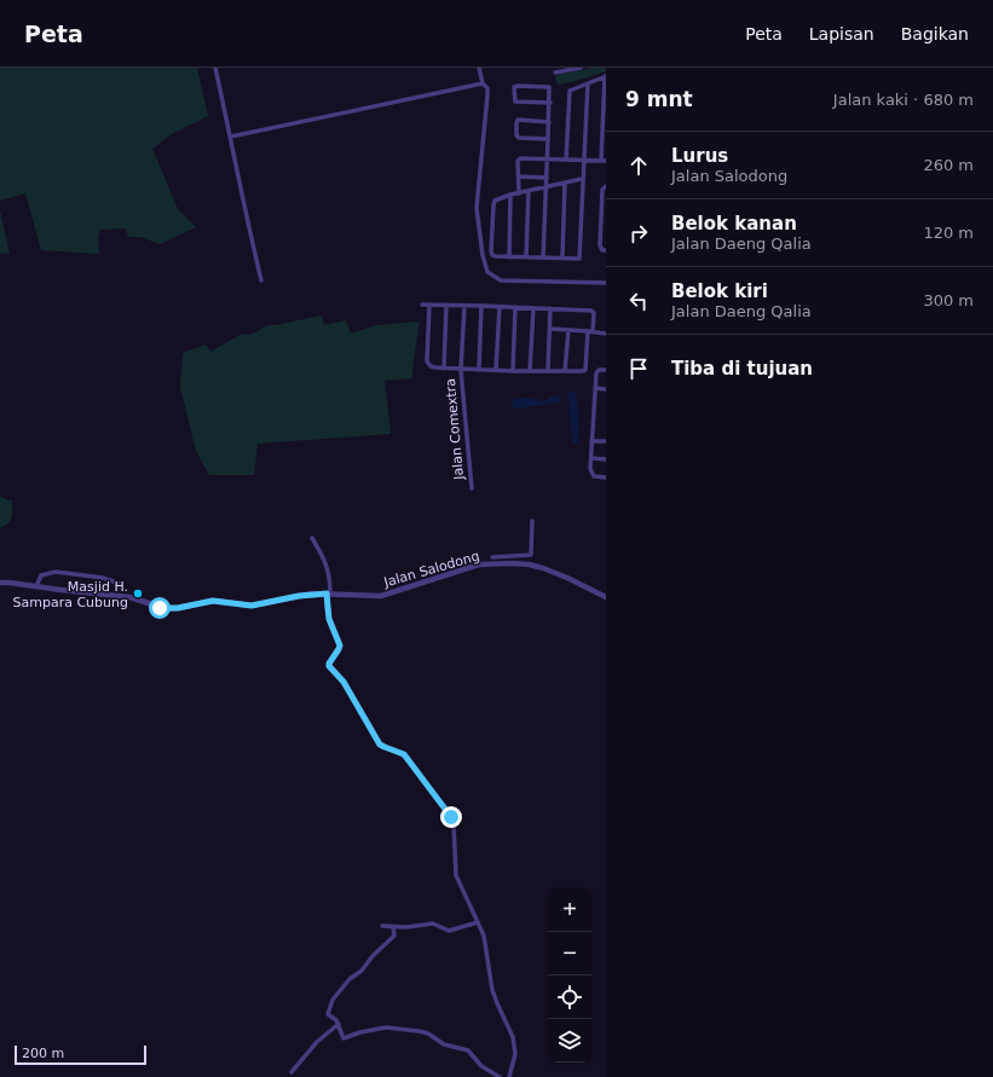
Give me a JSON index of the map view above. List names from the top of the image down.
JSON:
{
  "streets": {
    "street": ["Jalan Comextra", "Jalan Salodong"]
  },
  "places": ["Masjid H. Sampara Cubung"],
  "scale_bar": "200 m",
  "page": {
    "header": "Peta",
    "nav": ["Peta", "Lapisan", "Bagikan"],
    "heading": ["9 mnt", "Jalan kaki · 680 m"],
    "list": [
      ["Lurus", "Jalan Salodong", "260 m"],
      ["Belok kanan", "Jalan Daeng Qalia", "120 m"],
      ["Belok kiri", "Jalan Daeng Qalia", "300 m"],
      "Tiba di tujuan"
    ],
    "map_buttons": ["+", "−"],
    "scale": "200 m"
  }
}
